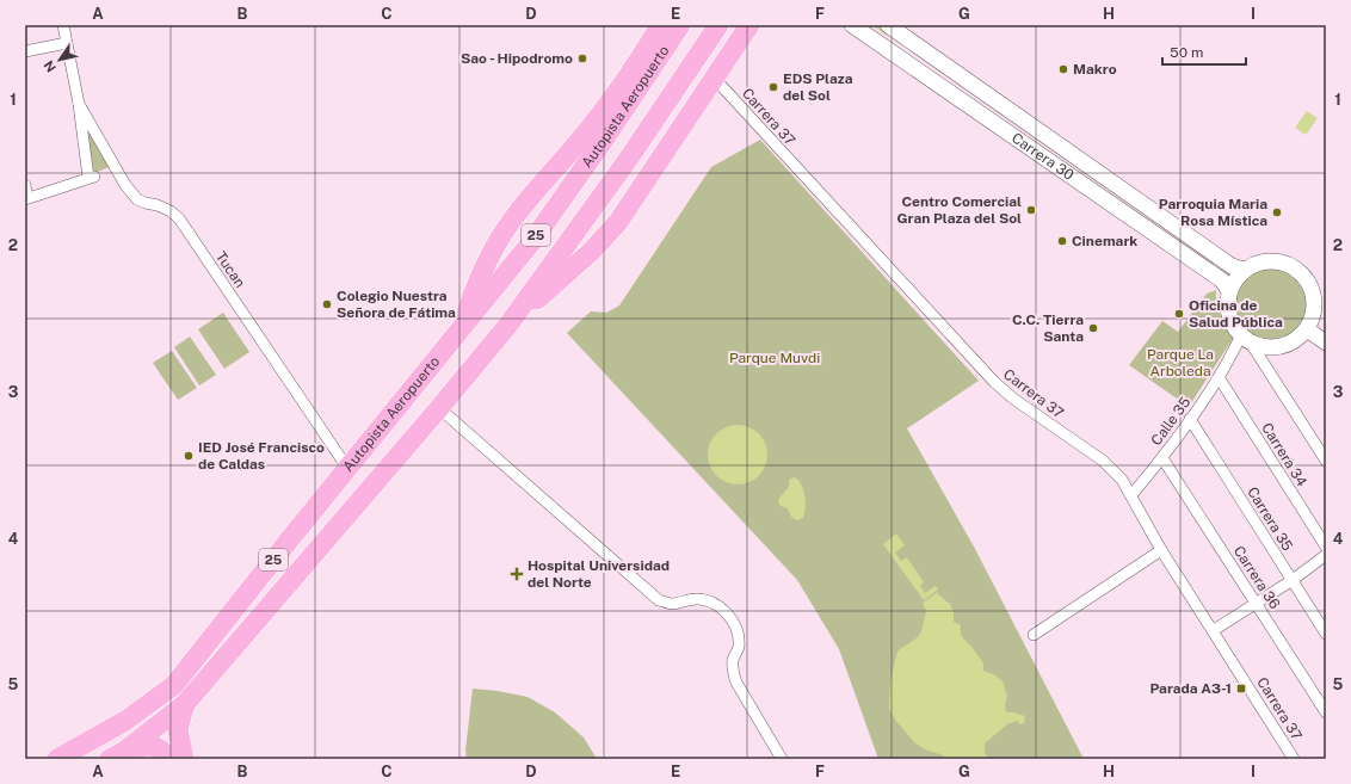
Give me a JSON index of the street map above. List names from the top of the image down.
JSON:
{
  "streets": {
    "highway": ["Autopista Aeropuerto", "25"],
    "street": [
      "Carrera 37",
      "Carrera 30",
      "Tucan",
      "Calle 35",
      "Carrera 34",
      "Carrera 35",
      "Carrera 36"
    ]
  },
  "crossings": [
    ["Autopista Aeropuerto", "Tucan"],
    ["Carrera 37", "Calle 35"],
    ["Carrera 30", "Calle 35"],
    ["Calle 35", "Carrera 34"],
    ["Calle 35", "Carrera 35"],
    ["Calle 35", "Carrera 36"]
  ],
  "parks": ["Parque La Arboleda", "Parque Muvdi"],
  "places": {
    "other": [
      "Sao - Hipodromo",
      "Makro",
      "EDS Plaza del Sol",
      "Centro Comercial Gran Plaza del Sol",
      "Parroquia Maria Rosa Mística",
      "Cinemark",
      "Colegio Nuestra Señora de Fátima",
      "Oficina de Salud Pública",
      "C.C. Tierra Santa",
      "IED José Francisco de Caldas"
    ],
    "health": ["Hospital Universidad del Norte"],
    "transit": ["Parada A3-1"]
  },
  "scale_bar": "50 m",
  "north": "bottom left",
  "grid": {
    "columns": [
      "A",
      "B",
      "C",
      "D",
      "E",
      "F",
      "G",
      "H",
      "I"
    ],
    "rows": [
      "1",
      "2",
      "3",
      "4",
      "5"
    ]
  }
}
